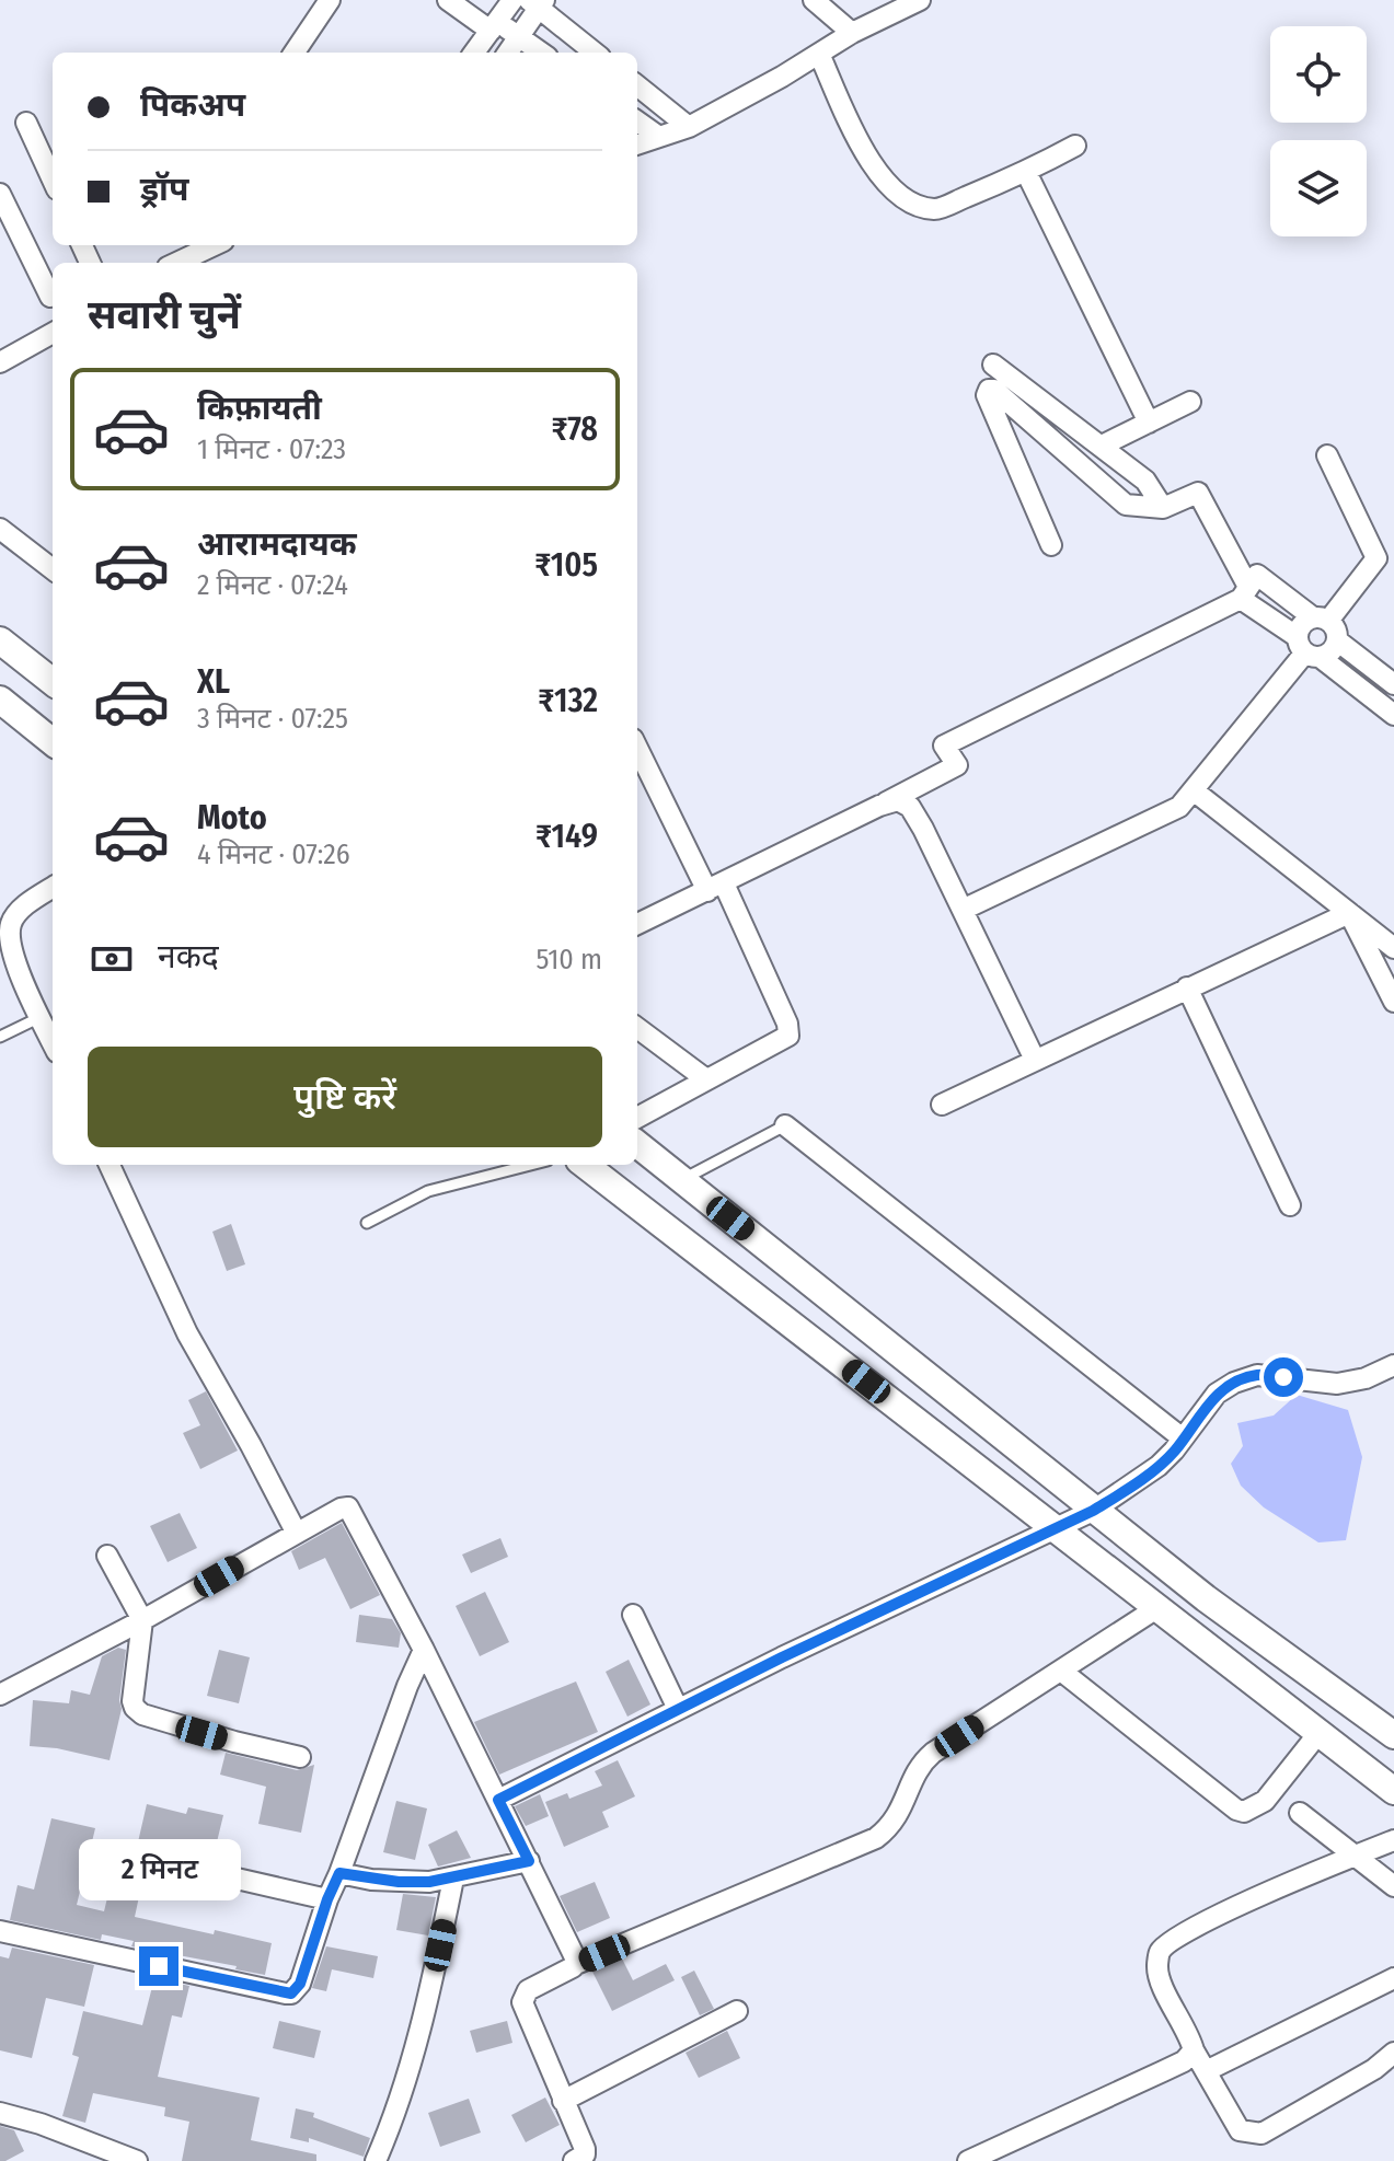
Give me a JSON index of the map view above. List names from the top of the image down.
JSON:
{
  "page": {
    "banner": ["पिकअप", "ड्रॉप"],
    "heading": "सवारी चुनें",
    "list": [
      {
        "name": "किफ़ायती",
        "note": "1 मिनट · 07:23",
        "value": "₹78"
      },
      {
        "name": "आरामदायक",
        "note": "2 मिनट · 07:24",
        "value": "₹105"
      },
      {
        "name": "XL",
        "note": "3 मिनट · 07:25",
        "value": "₹132"
      },
      {
        "name": "Moto",
        "note": "4 मिनट · 07:26",
        "value": "₹149"
      }
    ],
    "pay": ["नकद", "510 m"],
    "buttons": "पुष्टि करें",
    "bubble": "2 मिनट"
  }
}
